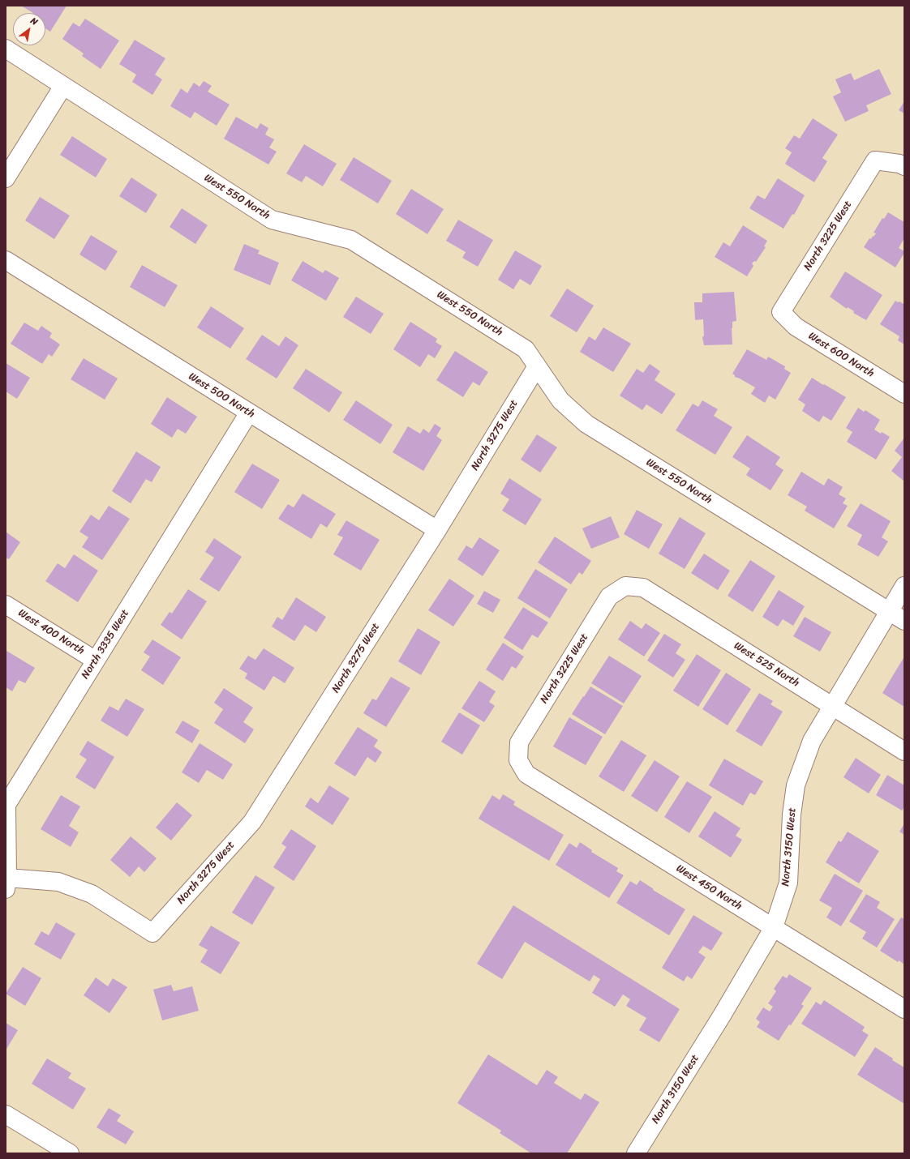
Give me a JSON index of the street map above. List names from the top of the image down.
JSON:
{
  "streets": {
    "street": [
      "West 550 North",
      "North 3225 West",
      "West 600 North",
      "West 500 North",
      "North 3275 West",
      "West 400 North",
      "North 3335 West",
      "West 525 North",
      "North 3150 West",
      "West 450 North"
    ]
  },
  "crossings": [
    ["West 550 North", "North 3275 West"],
    ["West 550 North", "North 3150 West"],
    ["North 3225 West", "West 600 North"],
    ["North 3225 West", "West 525 North"],
    ["North 3225 West", "West 450 North"],
    ["West 500 North", "North 3275 West"],
    ["West 500 North", "North 3335 West"],
    ["North 3275 West", "North 3335 West"],
    ["West 400 North", "North 3335 West"],
    ["West 525 North", "North 3150 West"],
    ["North 3150 West", "West 450 North"]
  ],
  "north": "top right"
}
